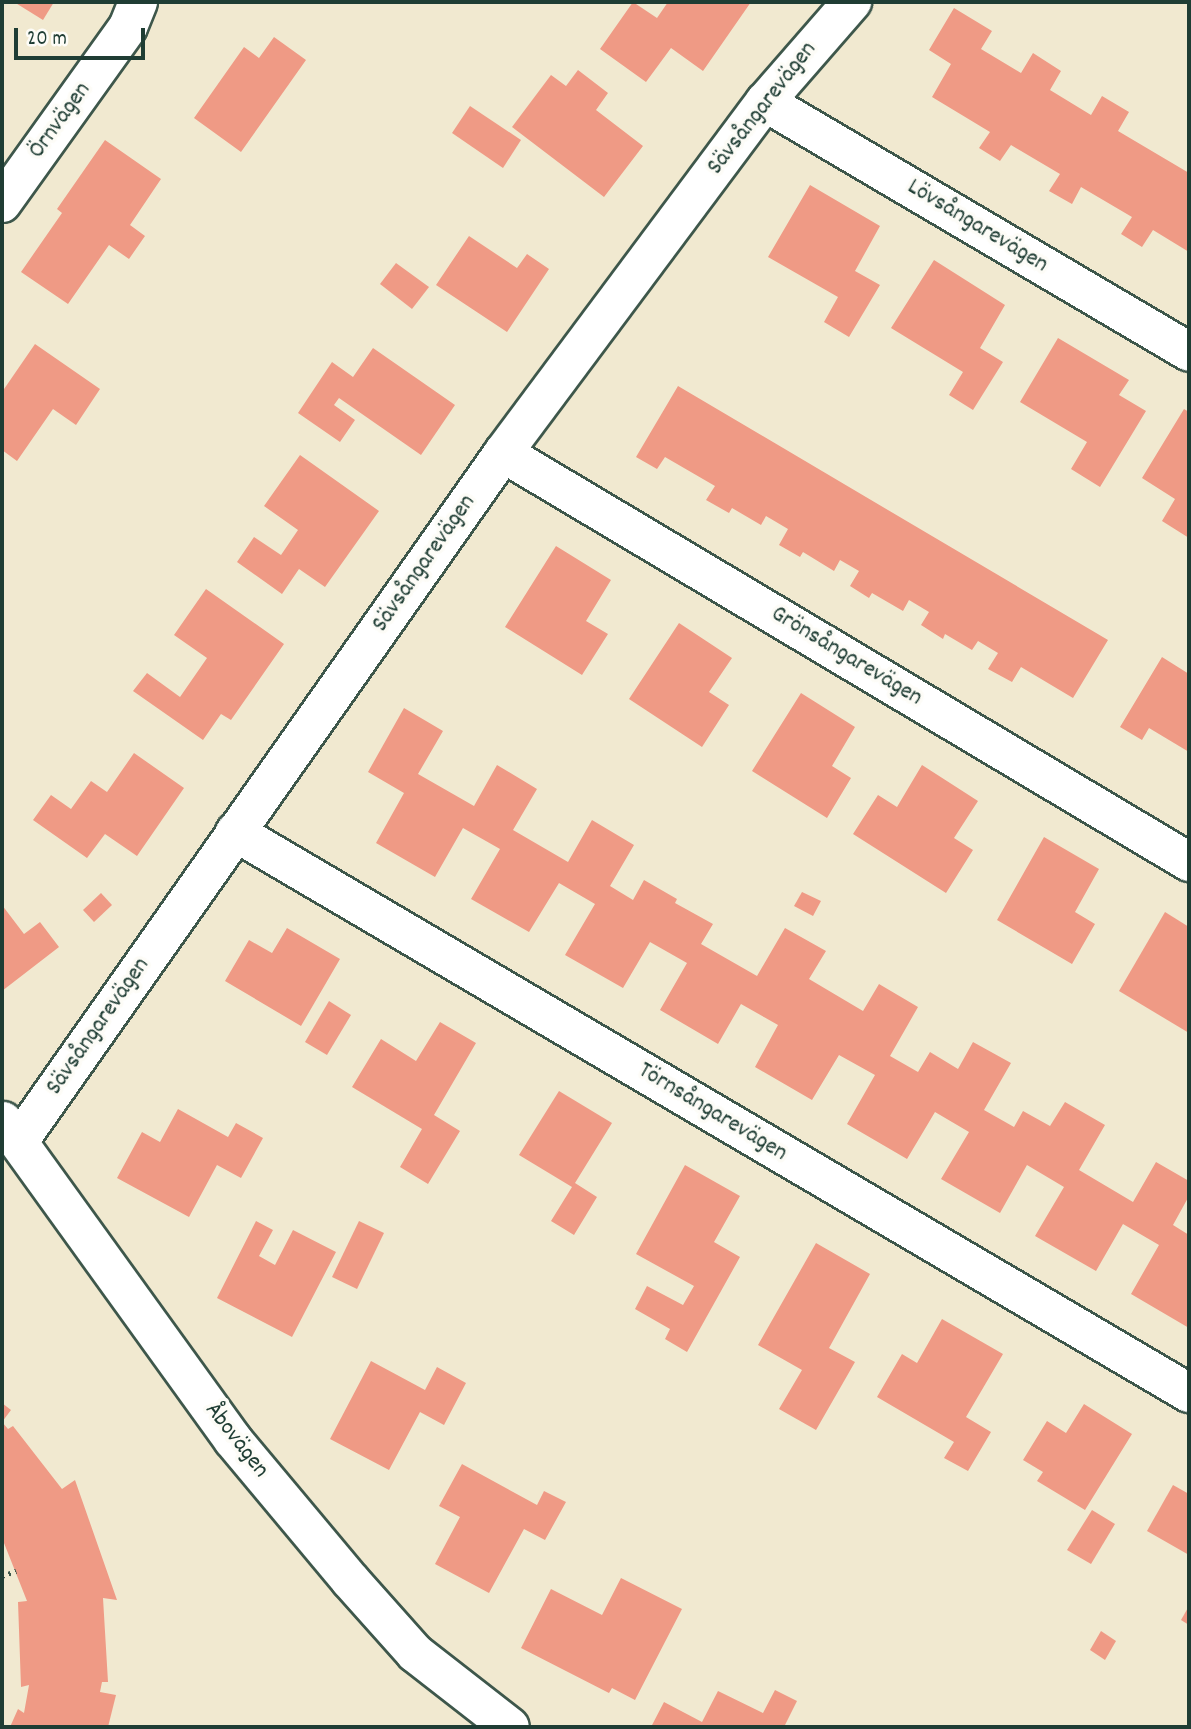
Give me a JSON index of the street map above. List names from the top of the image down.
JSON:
{
  "streets": {
    "street": [
      "Sävsångarevägen",
      "Örnvägen",
      "Lövsångarevägen",
      "Grönsångarevägen",
      "Törnsångarevägen",
      "Åbovägen"
    ]
  },
  "crossings": [
    ["Sävsångarevägen", "Lövsångarevägen"],
    ["Sävsångarevägen", "Grönsångarevägen"],
    ["Sävsångarevägen", "Törnsångarevägen"],
    ["Sävsångarevägen", "Åbovägen"]
  ],
  "scale_bar": "20 m"
}
